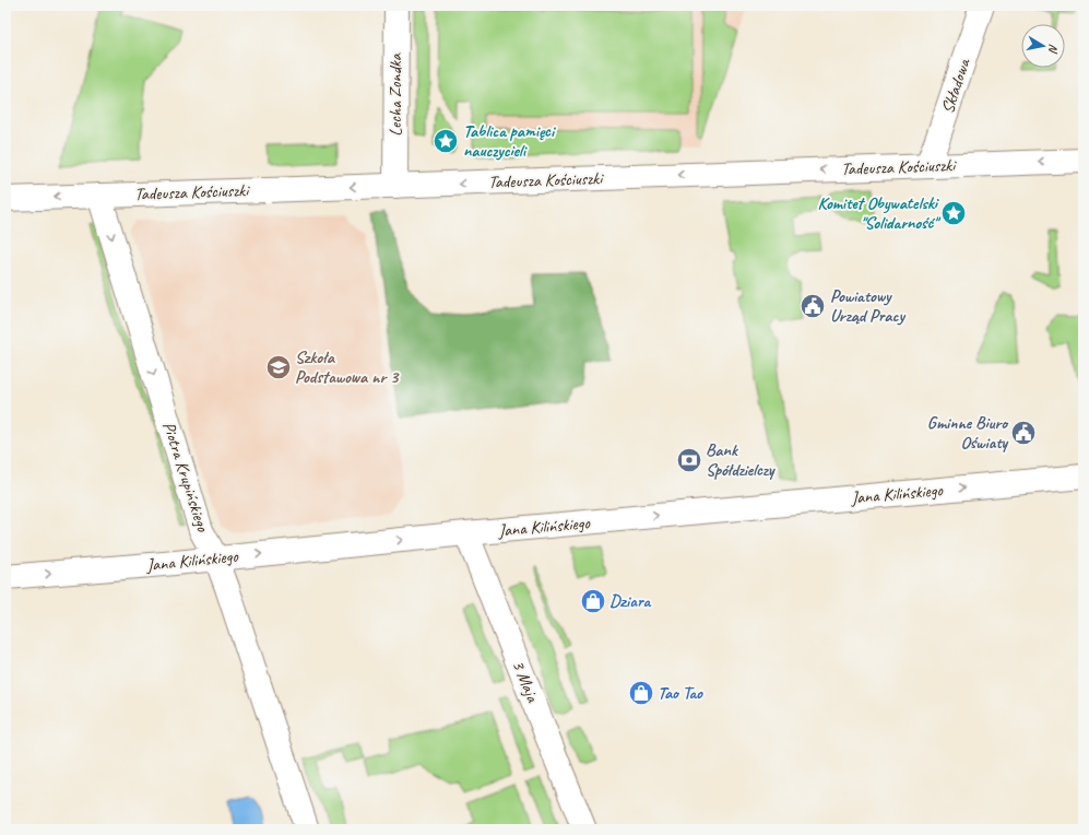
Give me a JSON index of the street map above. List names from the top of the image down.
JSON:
{
  "streets": {
    "street": [
      "Składowa",
      "Lecha Zondka",
      "Tadeusza Kościuszki",
      "Piotra Krupińskiego",
      "Jana Kilińskiego",
      "3 Maja"
    ]
  },
  "crossings": [
    ["Składowa", "Tadeusza Kościuszki"],
    ["Lecha Zondka", "Tadeusza Kościuszki"],
    ["Tadeusza Kościuszki", "Piotra Krupińskiego"],
    ["Piotra Krupińskiego", "Jana Kilińskiego"],
    ["Jana Kilińskiego", "3 Maja"]
  ],
  "one_way": ["Tadeusza Kościuszki", "Piotra Krupińskiego", "Jana Kilińskiego"],
  "places": {
    "place": ["Tablica pamięci nauczycieli", "Komitet Obywatelski \"Solidarność\""],
    "public building": ["Powiatowy Urząd Pracy", "Gminne Biuro Oświaty"],
    "school or university": ["Szkoła Podstawowa nr 3"],
    "bank": ["Bank Spółdzielczy"],
    "shop": ["Dziara", "Tao Tao"]
  },
  "north": "right"
}
